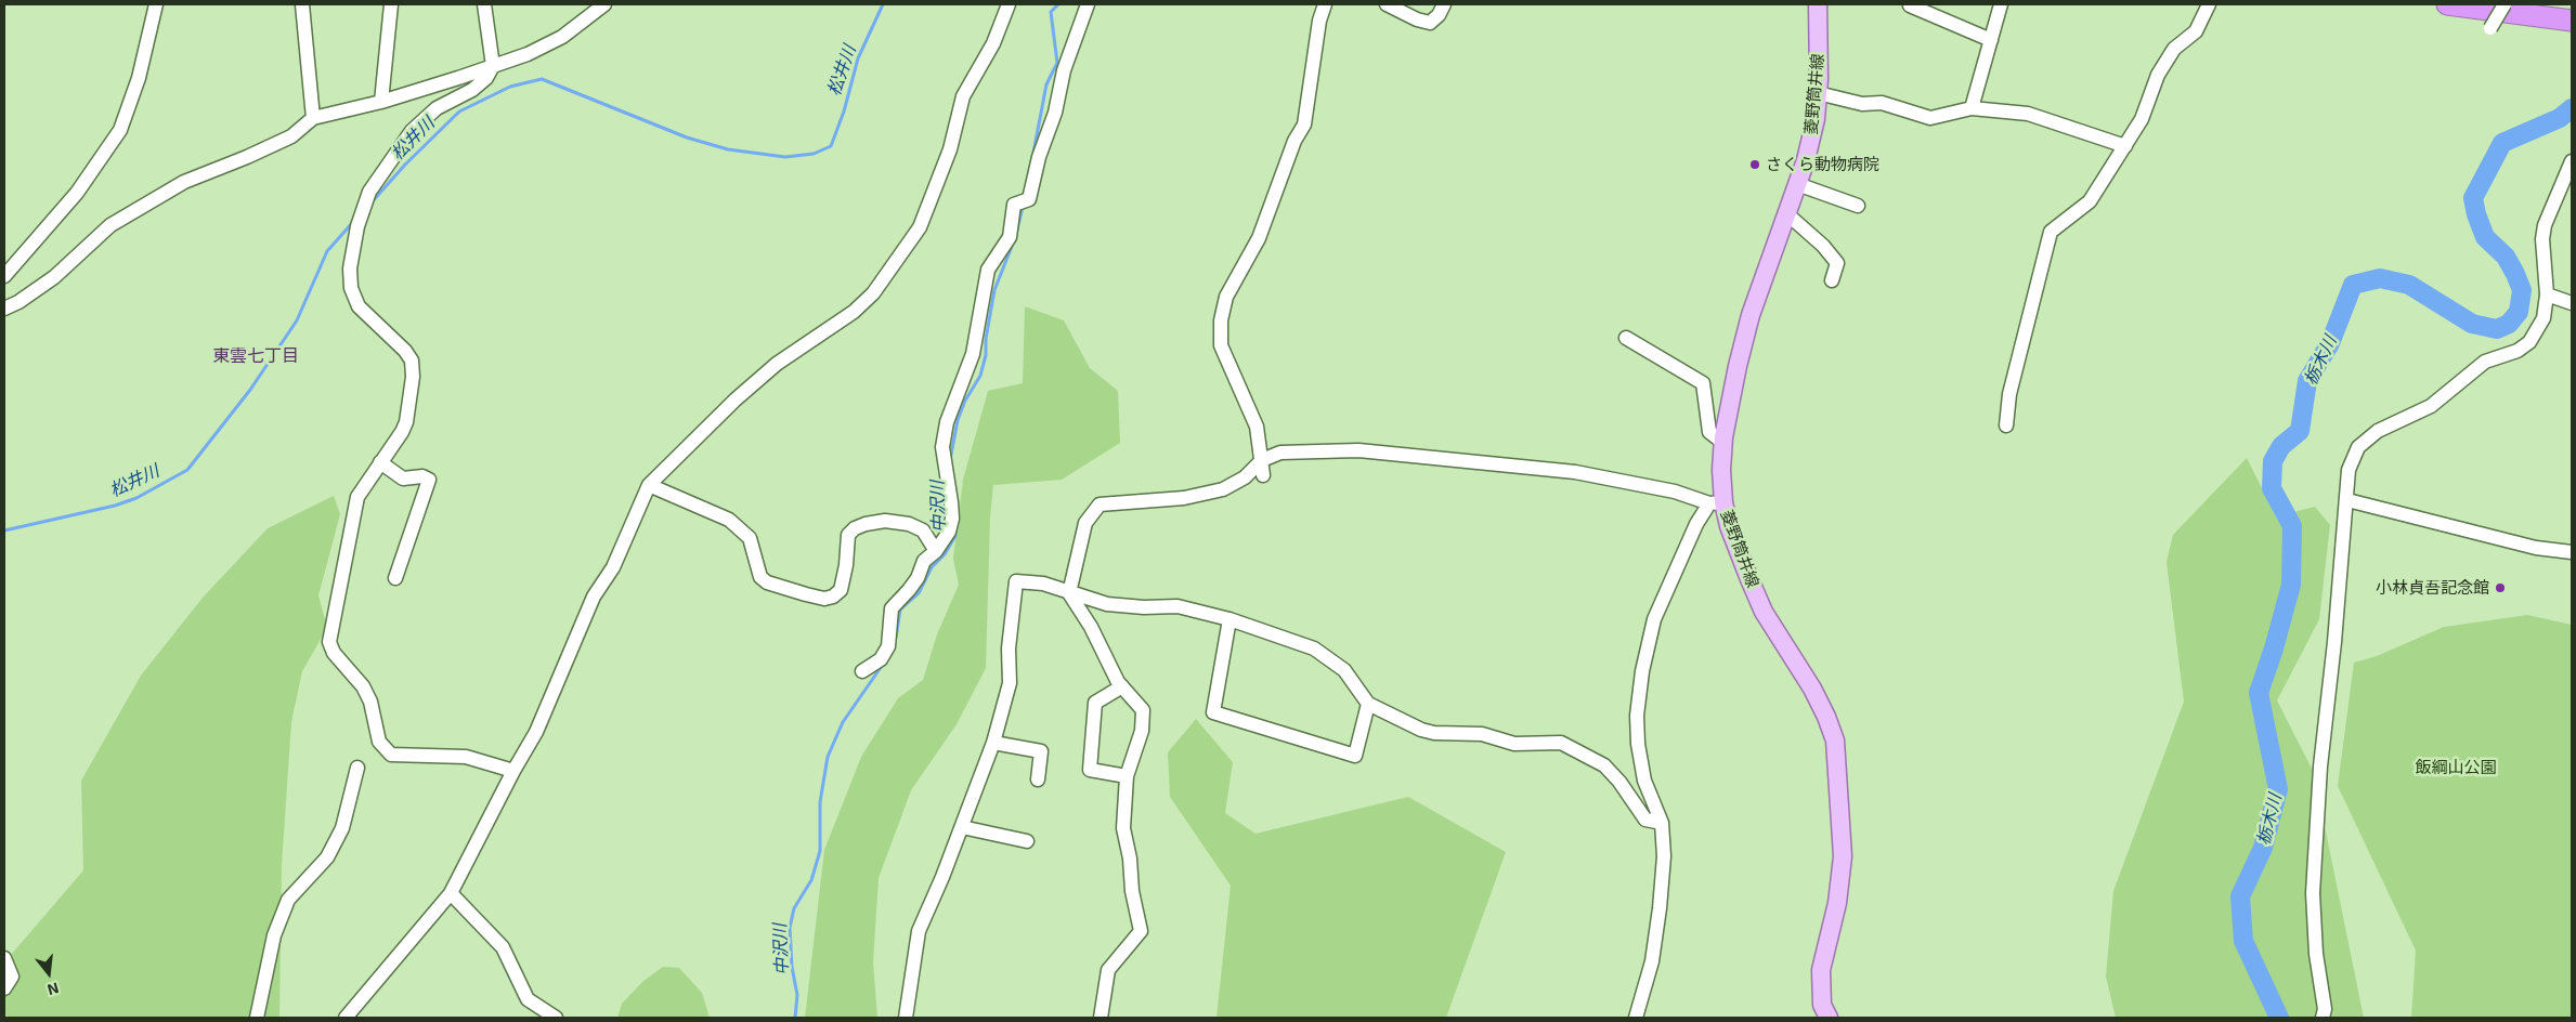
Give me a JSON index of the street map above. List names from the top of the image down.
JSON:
{
  "streets": {
    "main road": ["菱野筒井線"]
  },
  "districts": ["東雲七丁目"],
  "water": ["松井川", "栃木川", "中沢川"],
  "parks": ["飯綱山公園"],
  "places": ["さくら動物病院", "小林貞吾記念館"],
  "north": "bottom"
}
